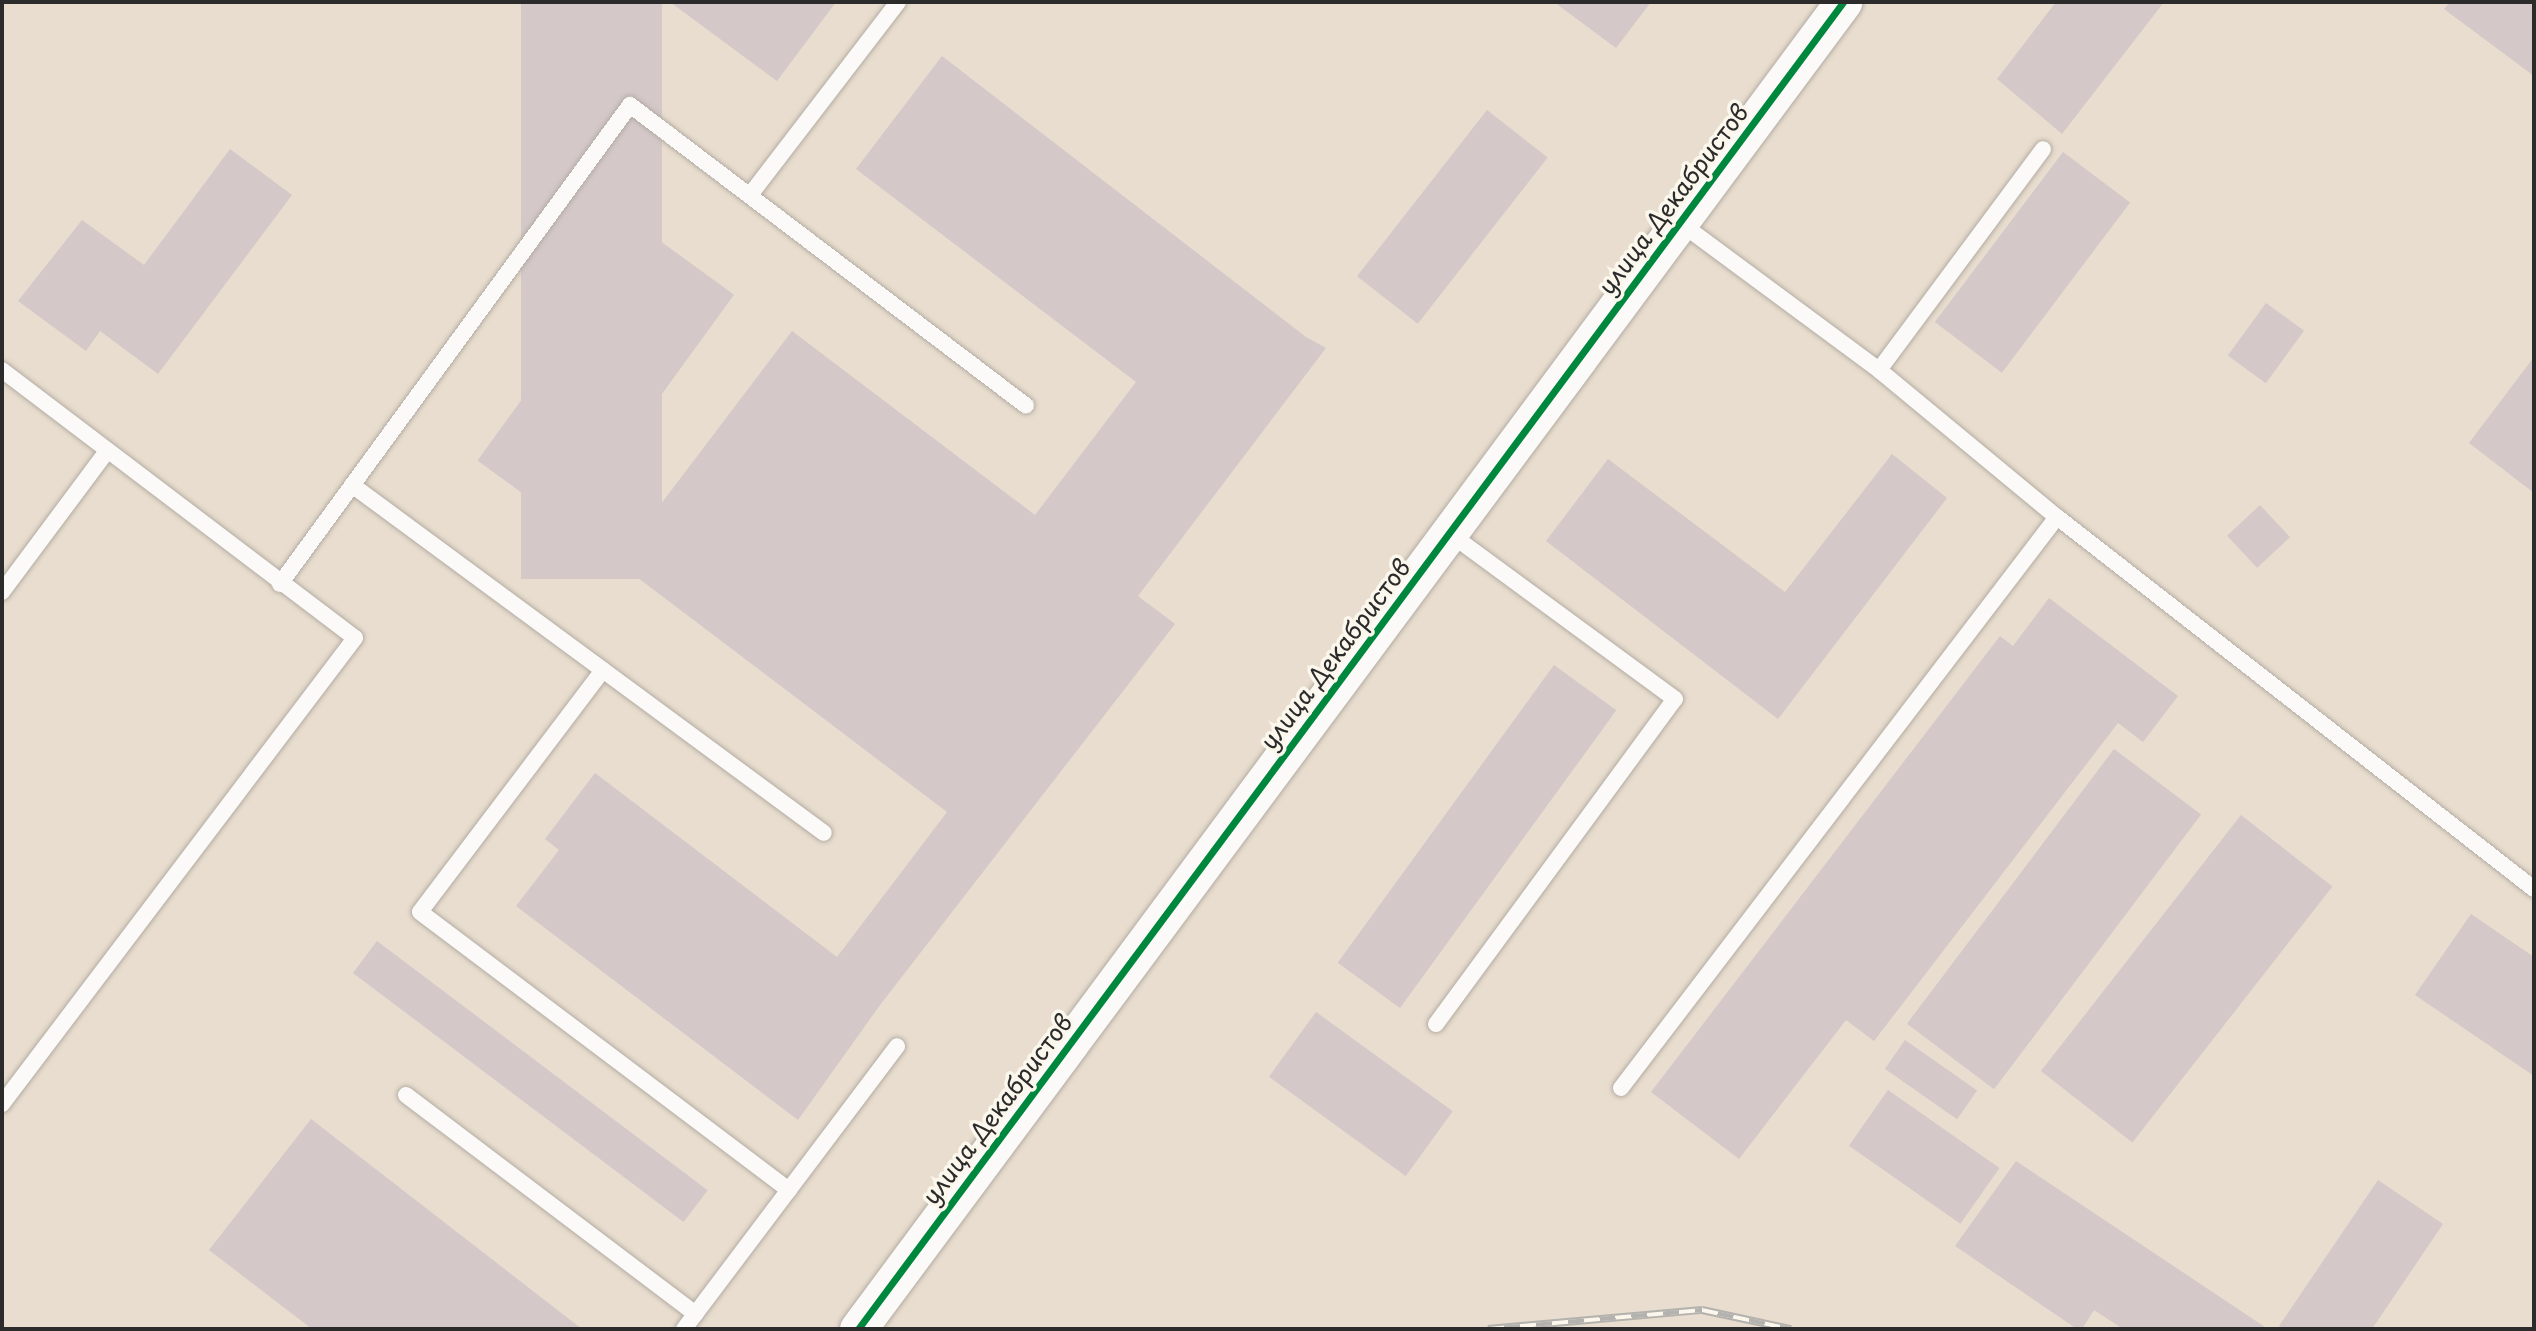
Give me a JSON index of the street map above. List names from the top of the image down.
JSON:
{
  "streets": {
    "street": ["улица Декабристов"]
  }
}
